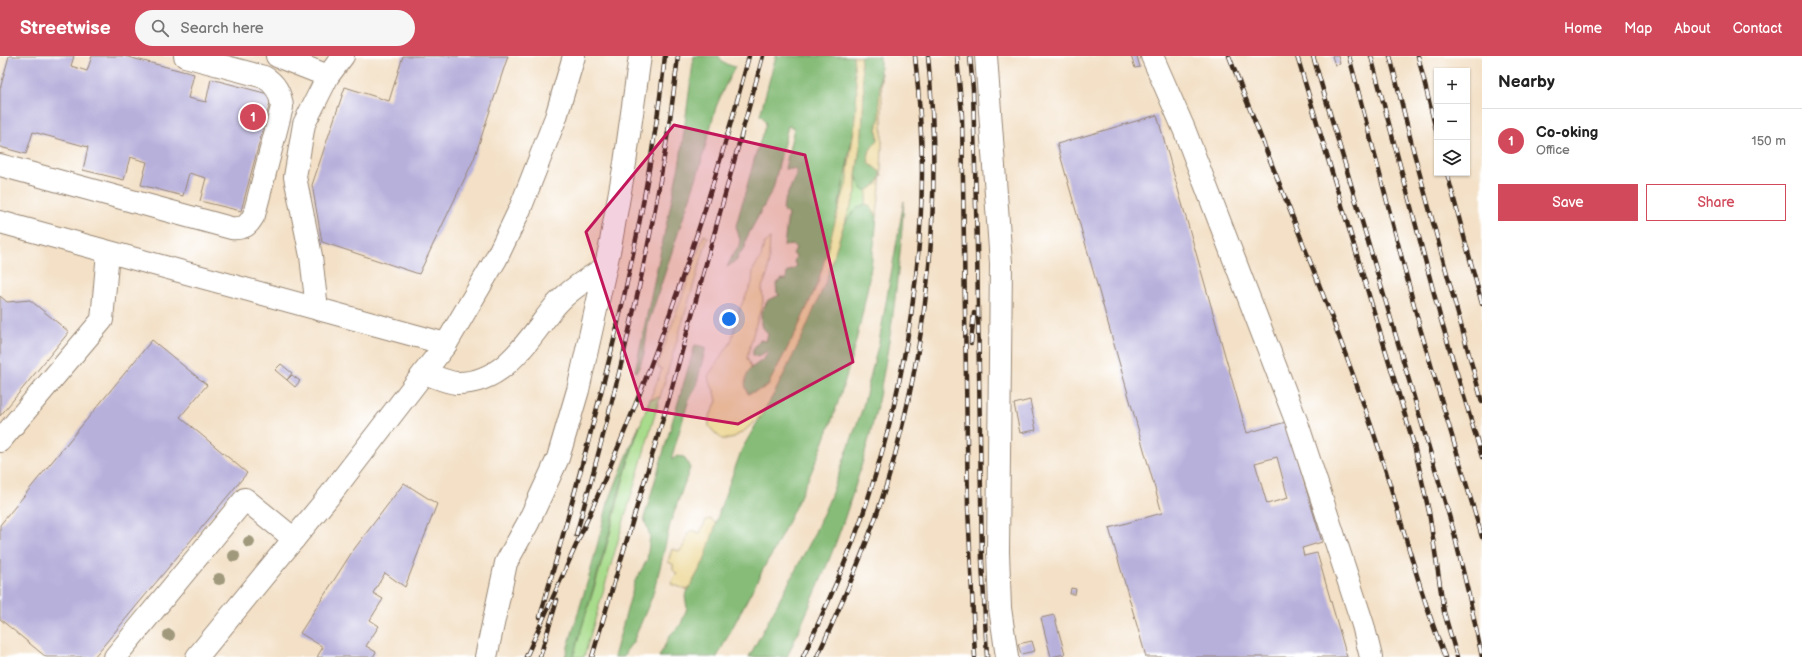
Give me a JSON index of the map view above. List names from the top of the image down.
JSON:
{
  "page": {
    "header": "Streetwise",
    "search": "Search here",
    "nav": [
      "Home",
      "Map",
      "About",
      "Contact"
    ],
    "heading": "Nearby",
    "map_buttons": ["+", "−"],
    "pins": "1",
    "list": [
      {
        "mark": "1",
        "name": "Co-oking",
        "note": "Office",
        "value": "150 m"
      }
    ],
    "buttons": ["Save", "Share"]
  }
}
